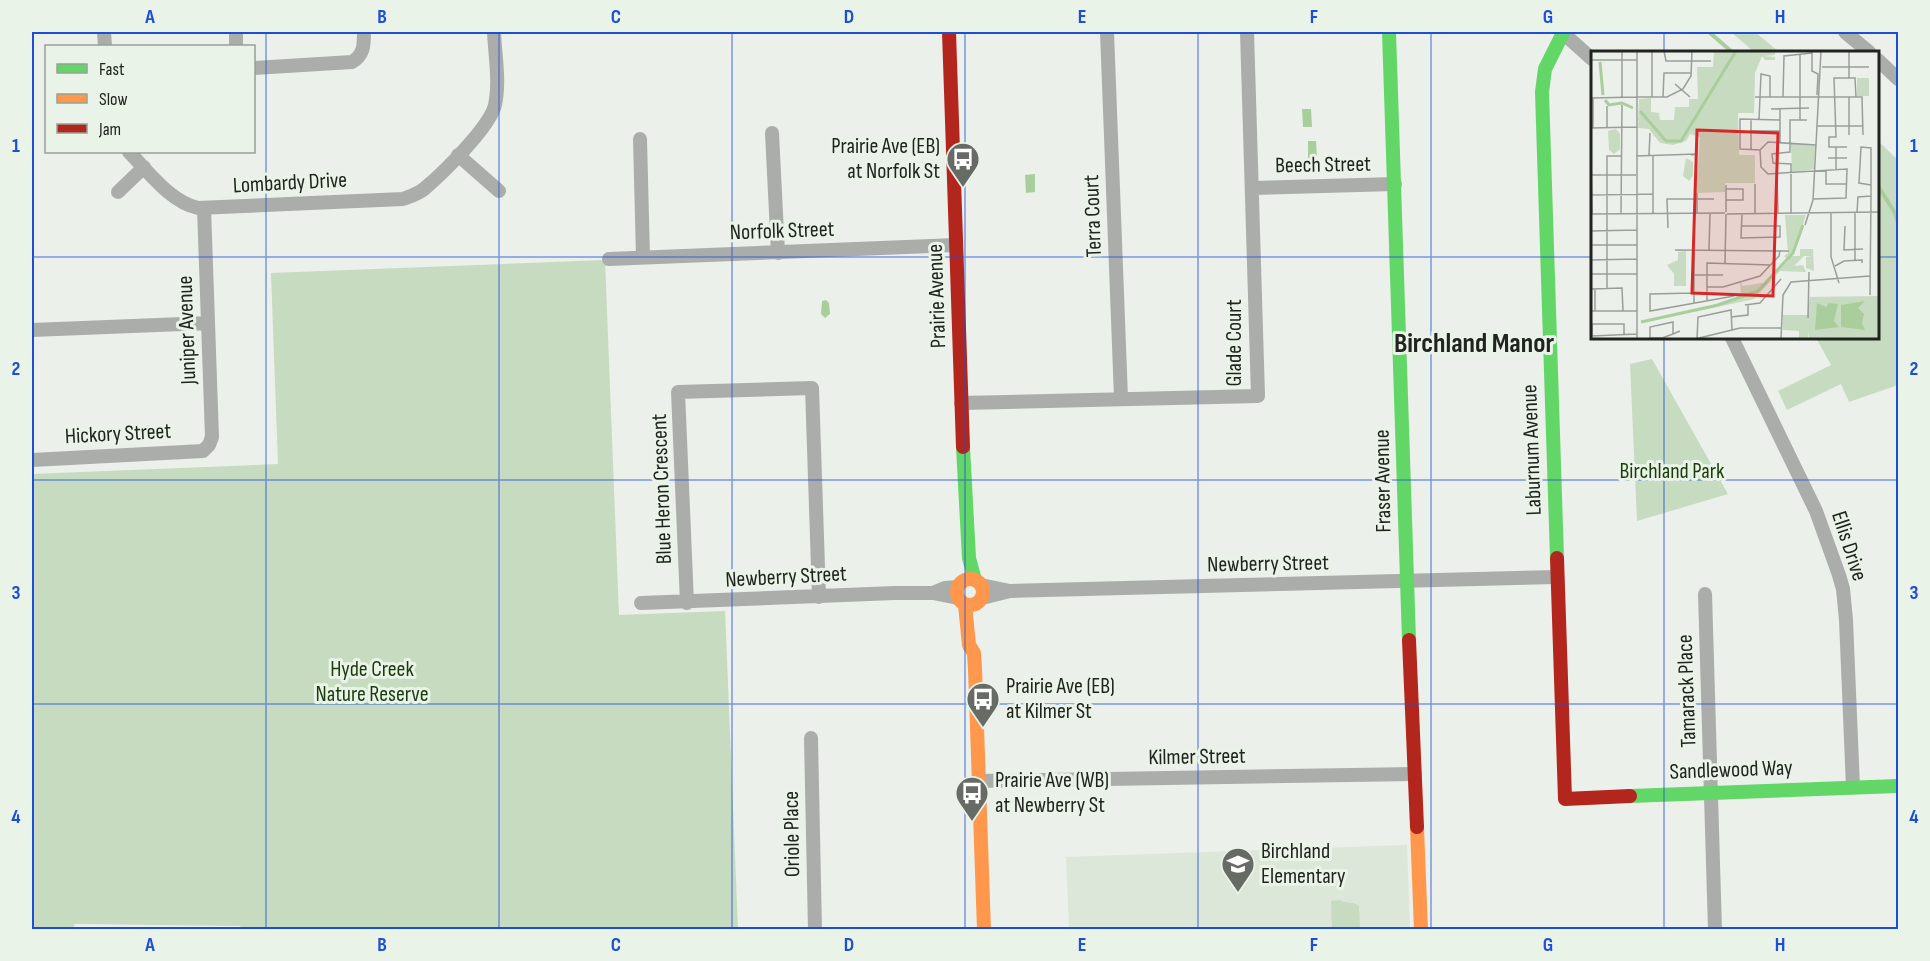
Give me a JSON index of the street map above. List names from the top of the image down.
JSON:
{
  "streets": {
    "street": [
      "Beech Street",
      "Lombardy Drive",
      "Terra Court",
      "Norfolk Street",
      "Prairie Avenue",
      "Juniper Avenue",
      "Glade Court",
      "Hickory Street",
      "Laburnum Avenue",
      "Fraser Avenue",
      "Blue Heron Crescent",
      "Ellis Drive",
      "Newberry Street",
      "Tamarack Place",
      "Kilmer Street",
      "Sandlewood Way",
      "Oriole Place"
    ]
  },
  "crossings": [
    ["Beech Street", "Glade Court"],
    ["Beech Street", "Fraser Avenue"],
    ["Lombardy Drive", "Juniper Avenue"],
    ["Terra Court", "Glade Court"],
    ["Norfolk Street", "Prairie Avenue"],
    ["Prairie Avenue", "Glade Court"],
    ["Prairie Avenue", "Newberry Street"],
    ["Prairie Avenue", "Kilmer Street"],
    ["Juniper Avenue", "Hickory Street"],
    ["Laburnum Avenue", "Newberry Street"],
    ["Laburnum Avenue", "Sandlewood Way"],
    ["Fraser Avenue", "Newberry Street"],
    ["Fraser Avenue", "Kilmer Street"],
    ["Blue Heron Crescent", "Newberry Street"],
    ["Ellis Drive", "Sandlewood Way"],
    ["Tamarack Place", "Sandlewood Way"]
  ],
  "districts": ["Birchland Manor"],
  "parks": ["Birchland Park", "Hyde Creek Nature Reserve"],
  "places": {
    "bus stop": ["Prairie Ave (EB) at Norfolk St", "Prairie Ave (EB) at Kilmer St", "Prairie Ave (WB) at Newberry St"],
    "school or university": ["Birchland Elementary"]
  },
  "legend": ["Fast", "Slow", "Jam"],
  "grid": {
    "columns": [
      "A",
      "B",
      "C",
      "D",
      "E",
      "F",
      "G",
      "H"
    ],
    "rows": [
      "1",
      "2",
      "3",
      "4"
    ]
  }
}
